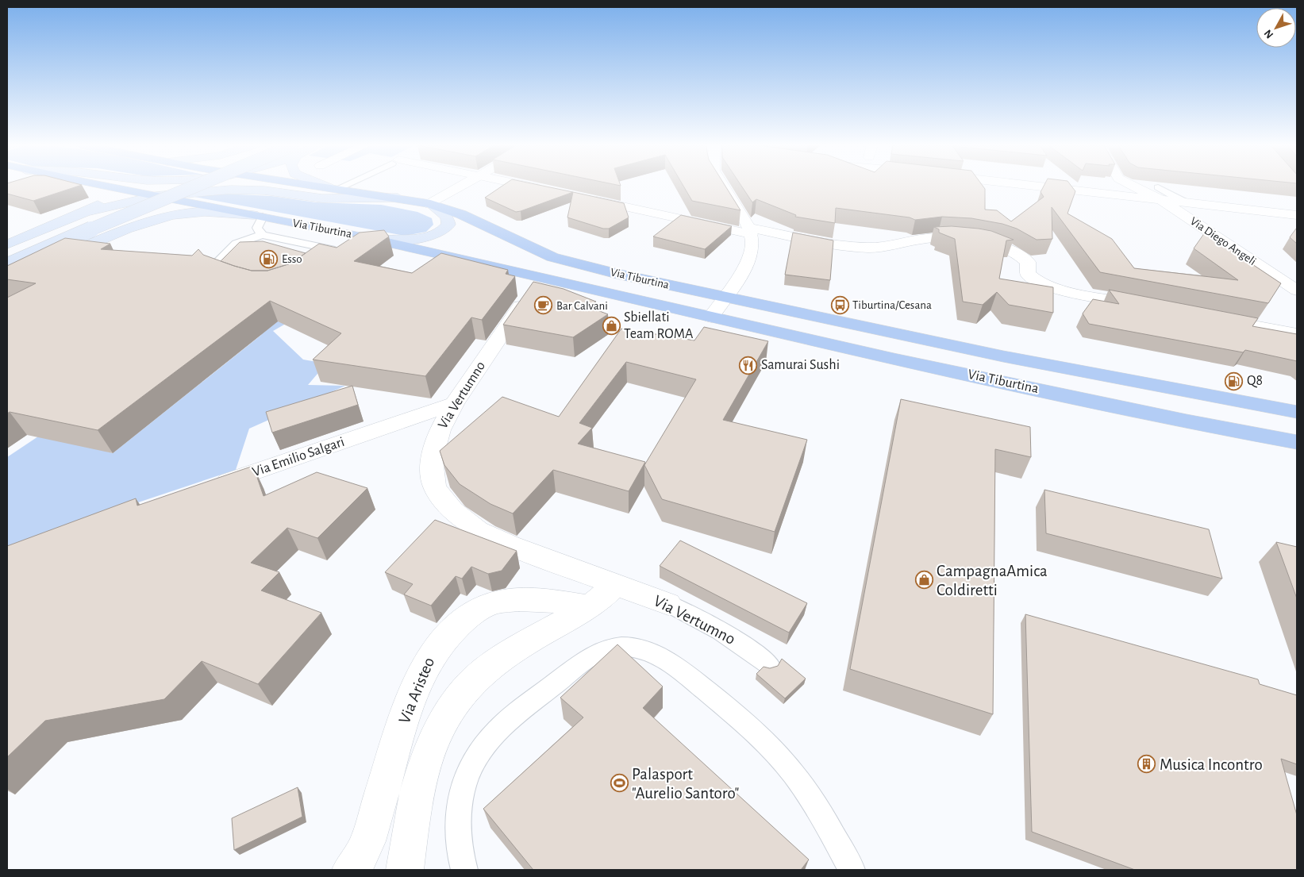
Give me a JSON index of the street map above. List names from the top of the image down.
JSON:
{
  "streets": {
    "main road": ["Via Tiburtina"],
    "street": [
      "Via Diego Angeli",
      "Via Vertumno",
      "Via Emilio Salgari",
      "Via Aristeo"
    ]
  },
  "crossings": [
    ["Via Tiburtina", "Via Vertumno"],
    ["Via Vertumno", "Via Emilio Salgari"]
  ],
  "places": {
    "fuel station": ["Esso", "Q8"],
    "bus stop": ["Tiburtina/Cesana"],
    "cafe": ["Bar Calvani"],
    "shop": ["Sbiellati Team ROMA", "CampagnaAmica Coldiretti"],
    "restaurant": ["Samurai Sushi"],
    "building": ["Musica Incontro"],
    "sports": ["Palasport \"Aurelio Santoro\""]
  },
  "north": "bottom left"
}
